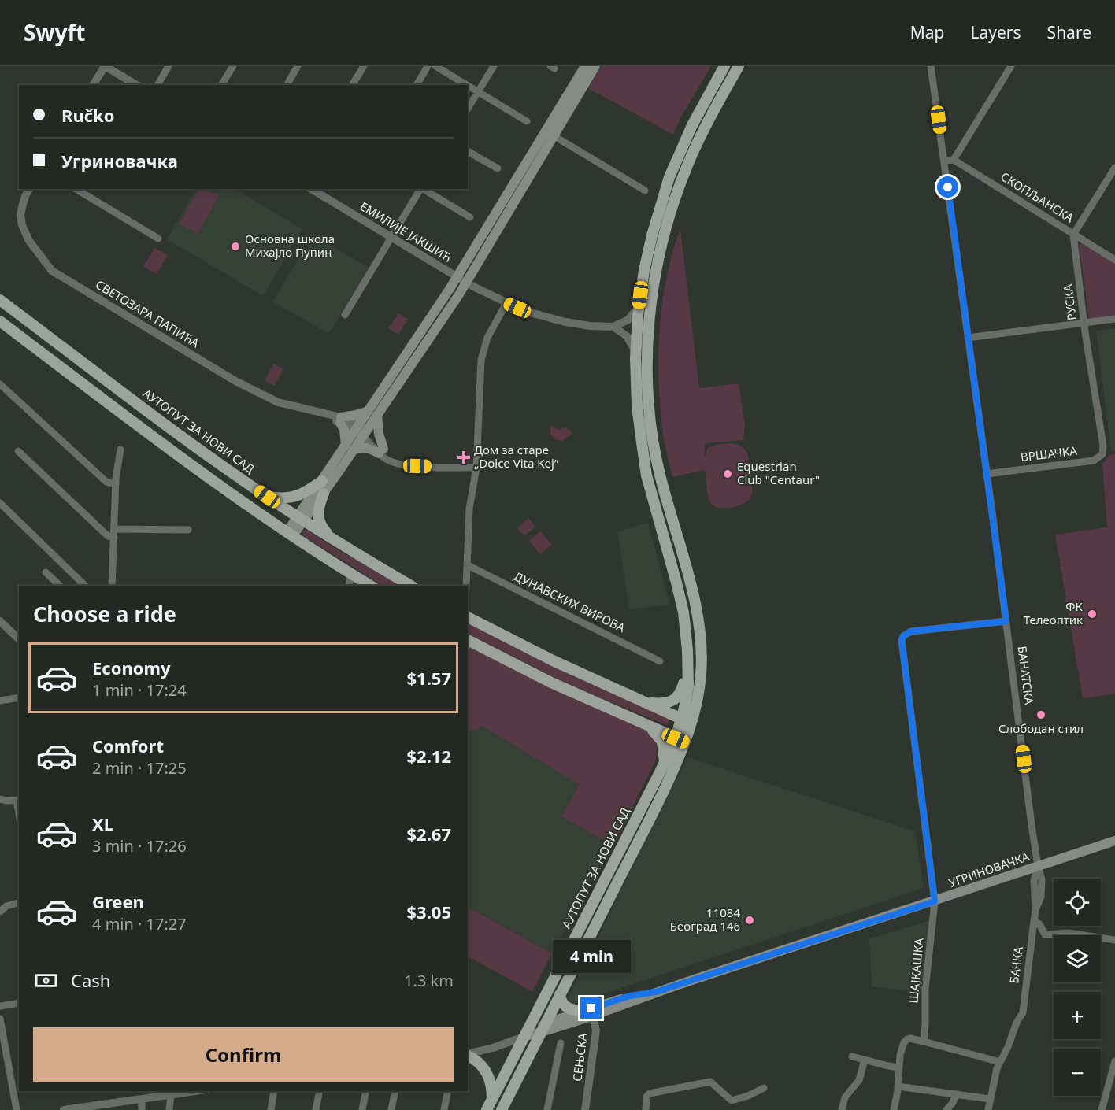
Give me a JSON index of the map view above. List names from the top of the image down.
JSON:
{
  "streets": {
    "main road": ["АУТОПУТ ЗА НОВИ САД", "УГРИНОВАЧКА"],
    "street": [
      "СКОПЉАНСКА",
      "ЕМИЛИЈЕ ЈАКШИЋ",
      "РУСКА",
      "СВЕТОЗАРА ПАПИЋА",
      "ВРШАЧКА",
      "ДУНАВСКИХ ВИРОВА",
      "БАНАТСКА",
      "БАЧКА",
      "ШАЈКАШКА",
      "СЕЊСКА"
    ]
  },
  "crossings": [
    ["СКОПЉАНСКА", "РУСКА"],
    ["РУСКА", "ВРШАЧКА"],
    ["АУТОПУТ ЗА НОВИ САД", "УГРИНОВАЧКА"],
    ["ВРШАЧКА", "БАНАТСКА"],
    ["БАНАТСКА", "УГРИНОВАЧКА"],
    ["БАНАТСКА", "БАЧКА"],
    ["БАНАТСКА", "ШАЈКАШКА"],
    ["УГРИНОВАЧКА", "БАЧКА"],
    ["УГРИНОВАЧКА", "ШАЈКАШКА"],
    ["УГРИНОВАЧКА", "СЕЊСКА"]
  ],
  "places": {
    "other": [
      "Основна школа Михајло Пупин",
      "Equestrian Club \"Centaur\"",
      "ФК Телеоптик",
      "Слободан стил",
      "11084 Београд 146"
    ],
    "health": ["Дом за старе „Dolce Vita Kej”"]
  },
  "page": {
    "header": "Swyft",
    "nav": ["Map", "Layers", "Share"],
    "banner": ["Ručko", "Угриновачка"],
    "heading": "Choose a ride",
    "list": [
      {
        "name": "Economy",
        "note": "1 min · 17:24",
        "value": "$1.57"
      },
      {
        "name": "Comfort",
        "note": "2 min · 17:25",
        "value": "$2.12"
      },
      {
        "name": "XL",
        "note": "3 min · 17:26",
        "value": "$2.67"
      },
      {
        "name": "Green",
        "note": "4 min · 17:27",
        "value": "$3.05"
      }
    ],
    "map_buttons": ["+", "−"],
    "bubble": "4 min",
    "pay": ["Cash", "1.3 km"],
    "buttons": "Confirm"
  }
}
